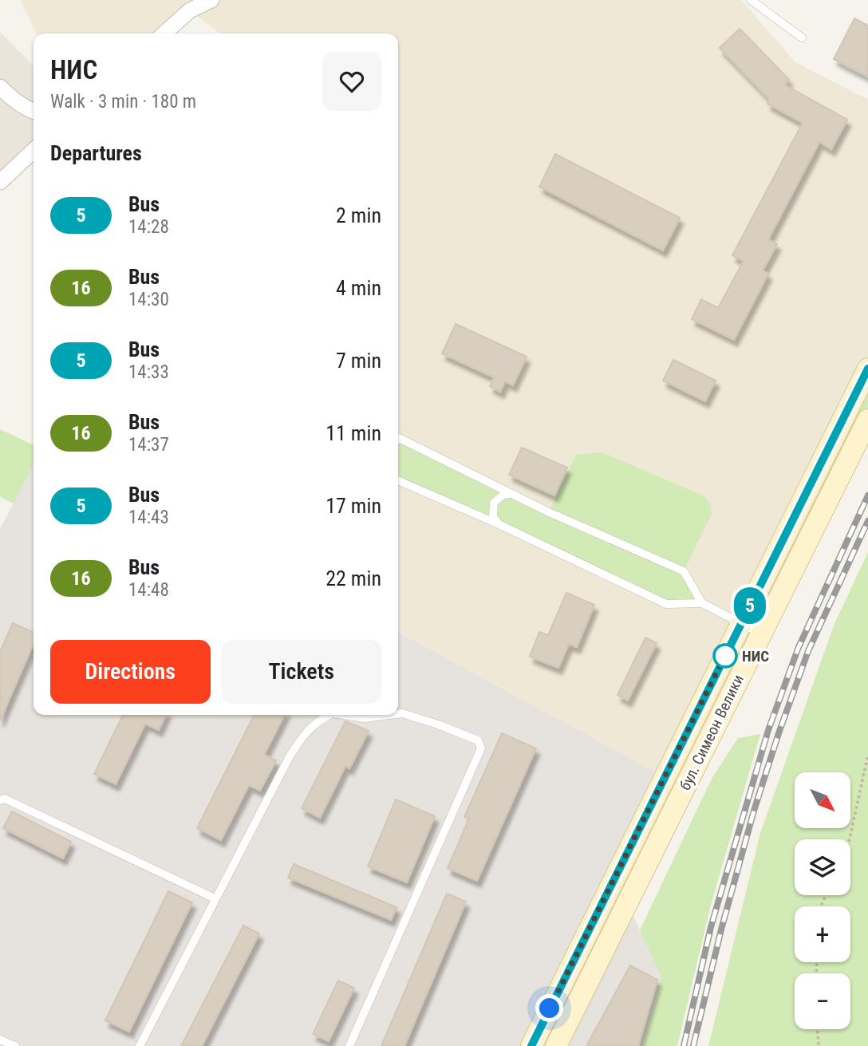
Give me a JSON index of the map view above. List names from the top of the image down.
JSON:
{
  "streets": {
    "main road": ["бул. Симеон Велики"]
  },
  "places": ["НИС"],
  "lines": ["bus line 5"],
  "north": "bottom right",
  "page": {
    "on_map": "5",
    "heading": [
      ["НИС", "Walk · 3 min · 180 m"],
      "Departures"
    ],
    "list": [
      {
        "mark": "5",
        "name": "Bus",
        "note": "14:28",
        "value": "2 min"
      },
      {
        "mark": "16",
        "name": "Bus",
        "note": "14:30",
        "value": "4 min"
      },
      {
        "mark": "5",
        "name": "Bus",
        "note": "14:33",
        "value": "7 min"
      },
      {
        "mark": "16",
        "name": "Bus",
        "note": "14:37",
        "value": "11 min"
      },
      {
        "mark": "5",
        "name": "Bus",
        "note": "14:43",
        "value": "17 min"
      },
      {
        "mark": "16",
        "name": "Bus",
        "note": "14:48",
        "value": "22 min"
      }
    ],
    "buttons": ["Directions", "Tickets"],
    "map_buttons": ["+", "−"]
  }
}
